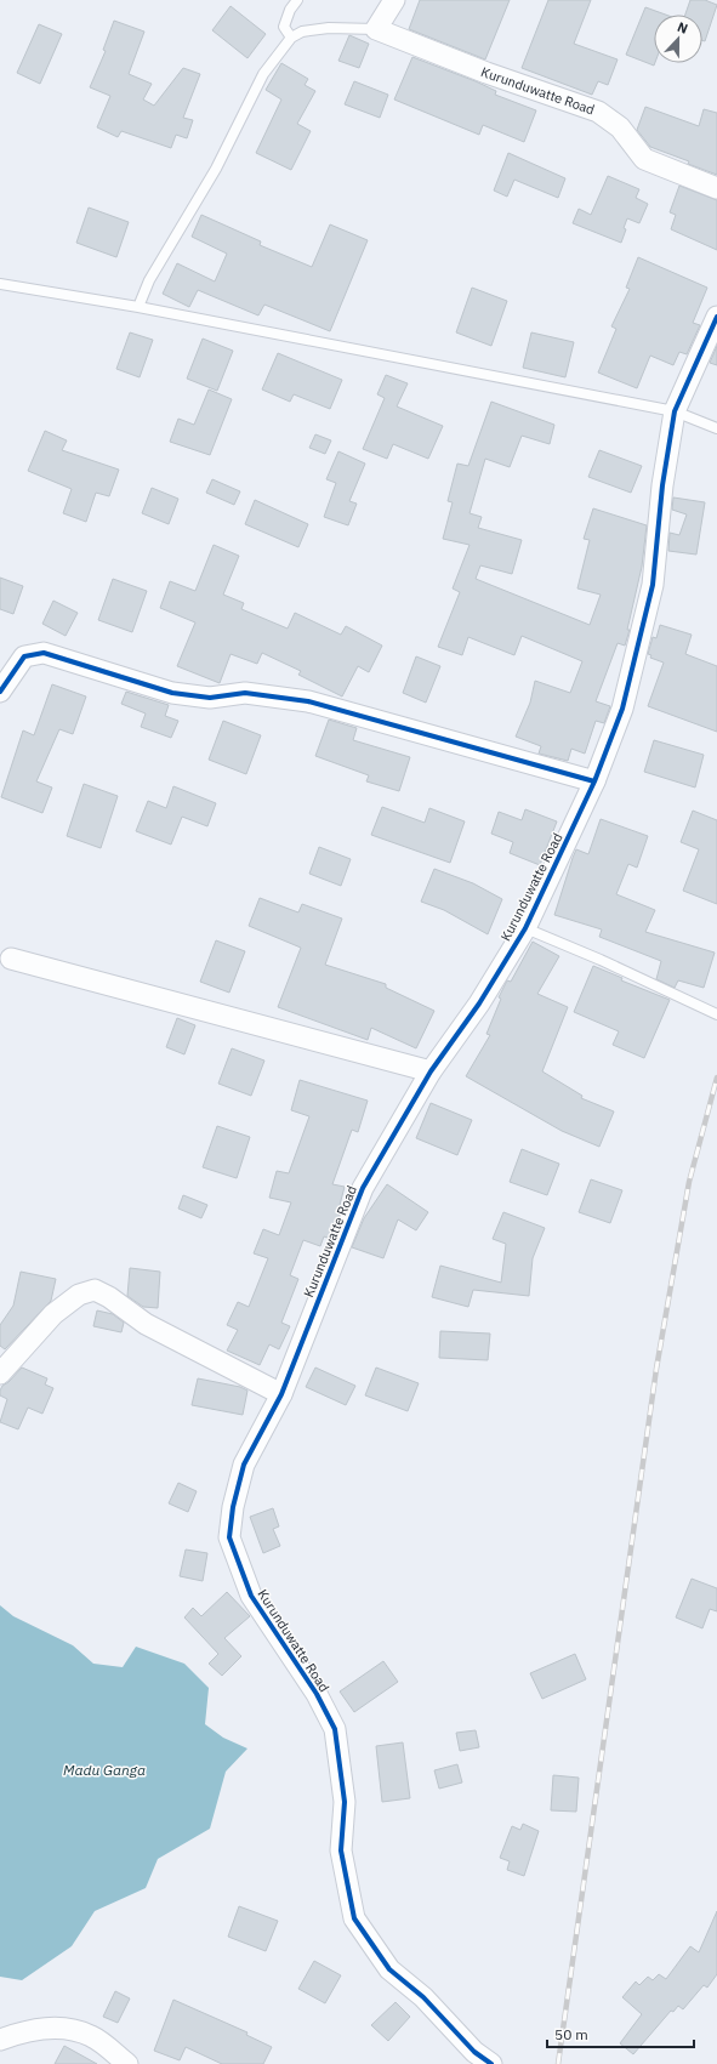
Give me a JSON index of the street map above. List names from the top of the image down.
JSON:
{
  "streets": {
    "street": ["Kurunduwatte Road"]
  },
  "water": ["Madu Ganga"],
  "scale_bar": "50 m",
  "north": "top"
}
